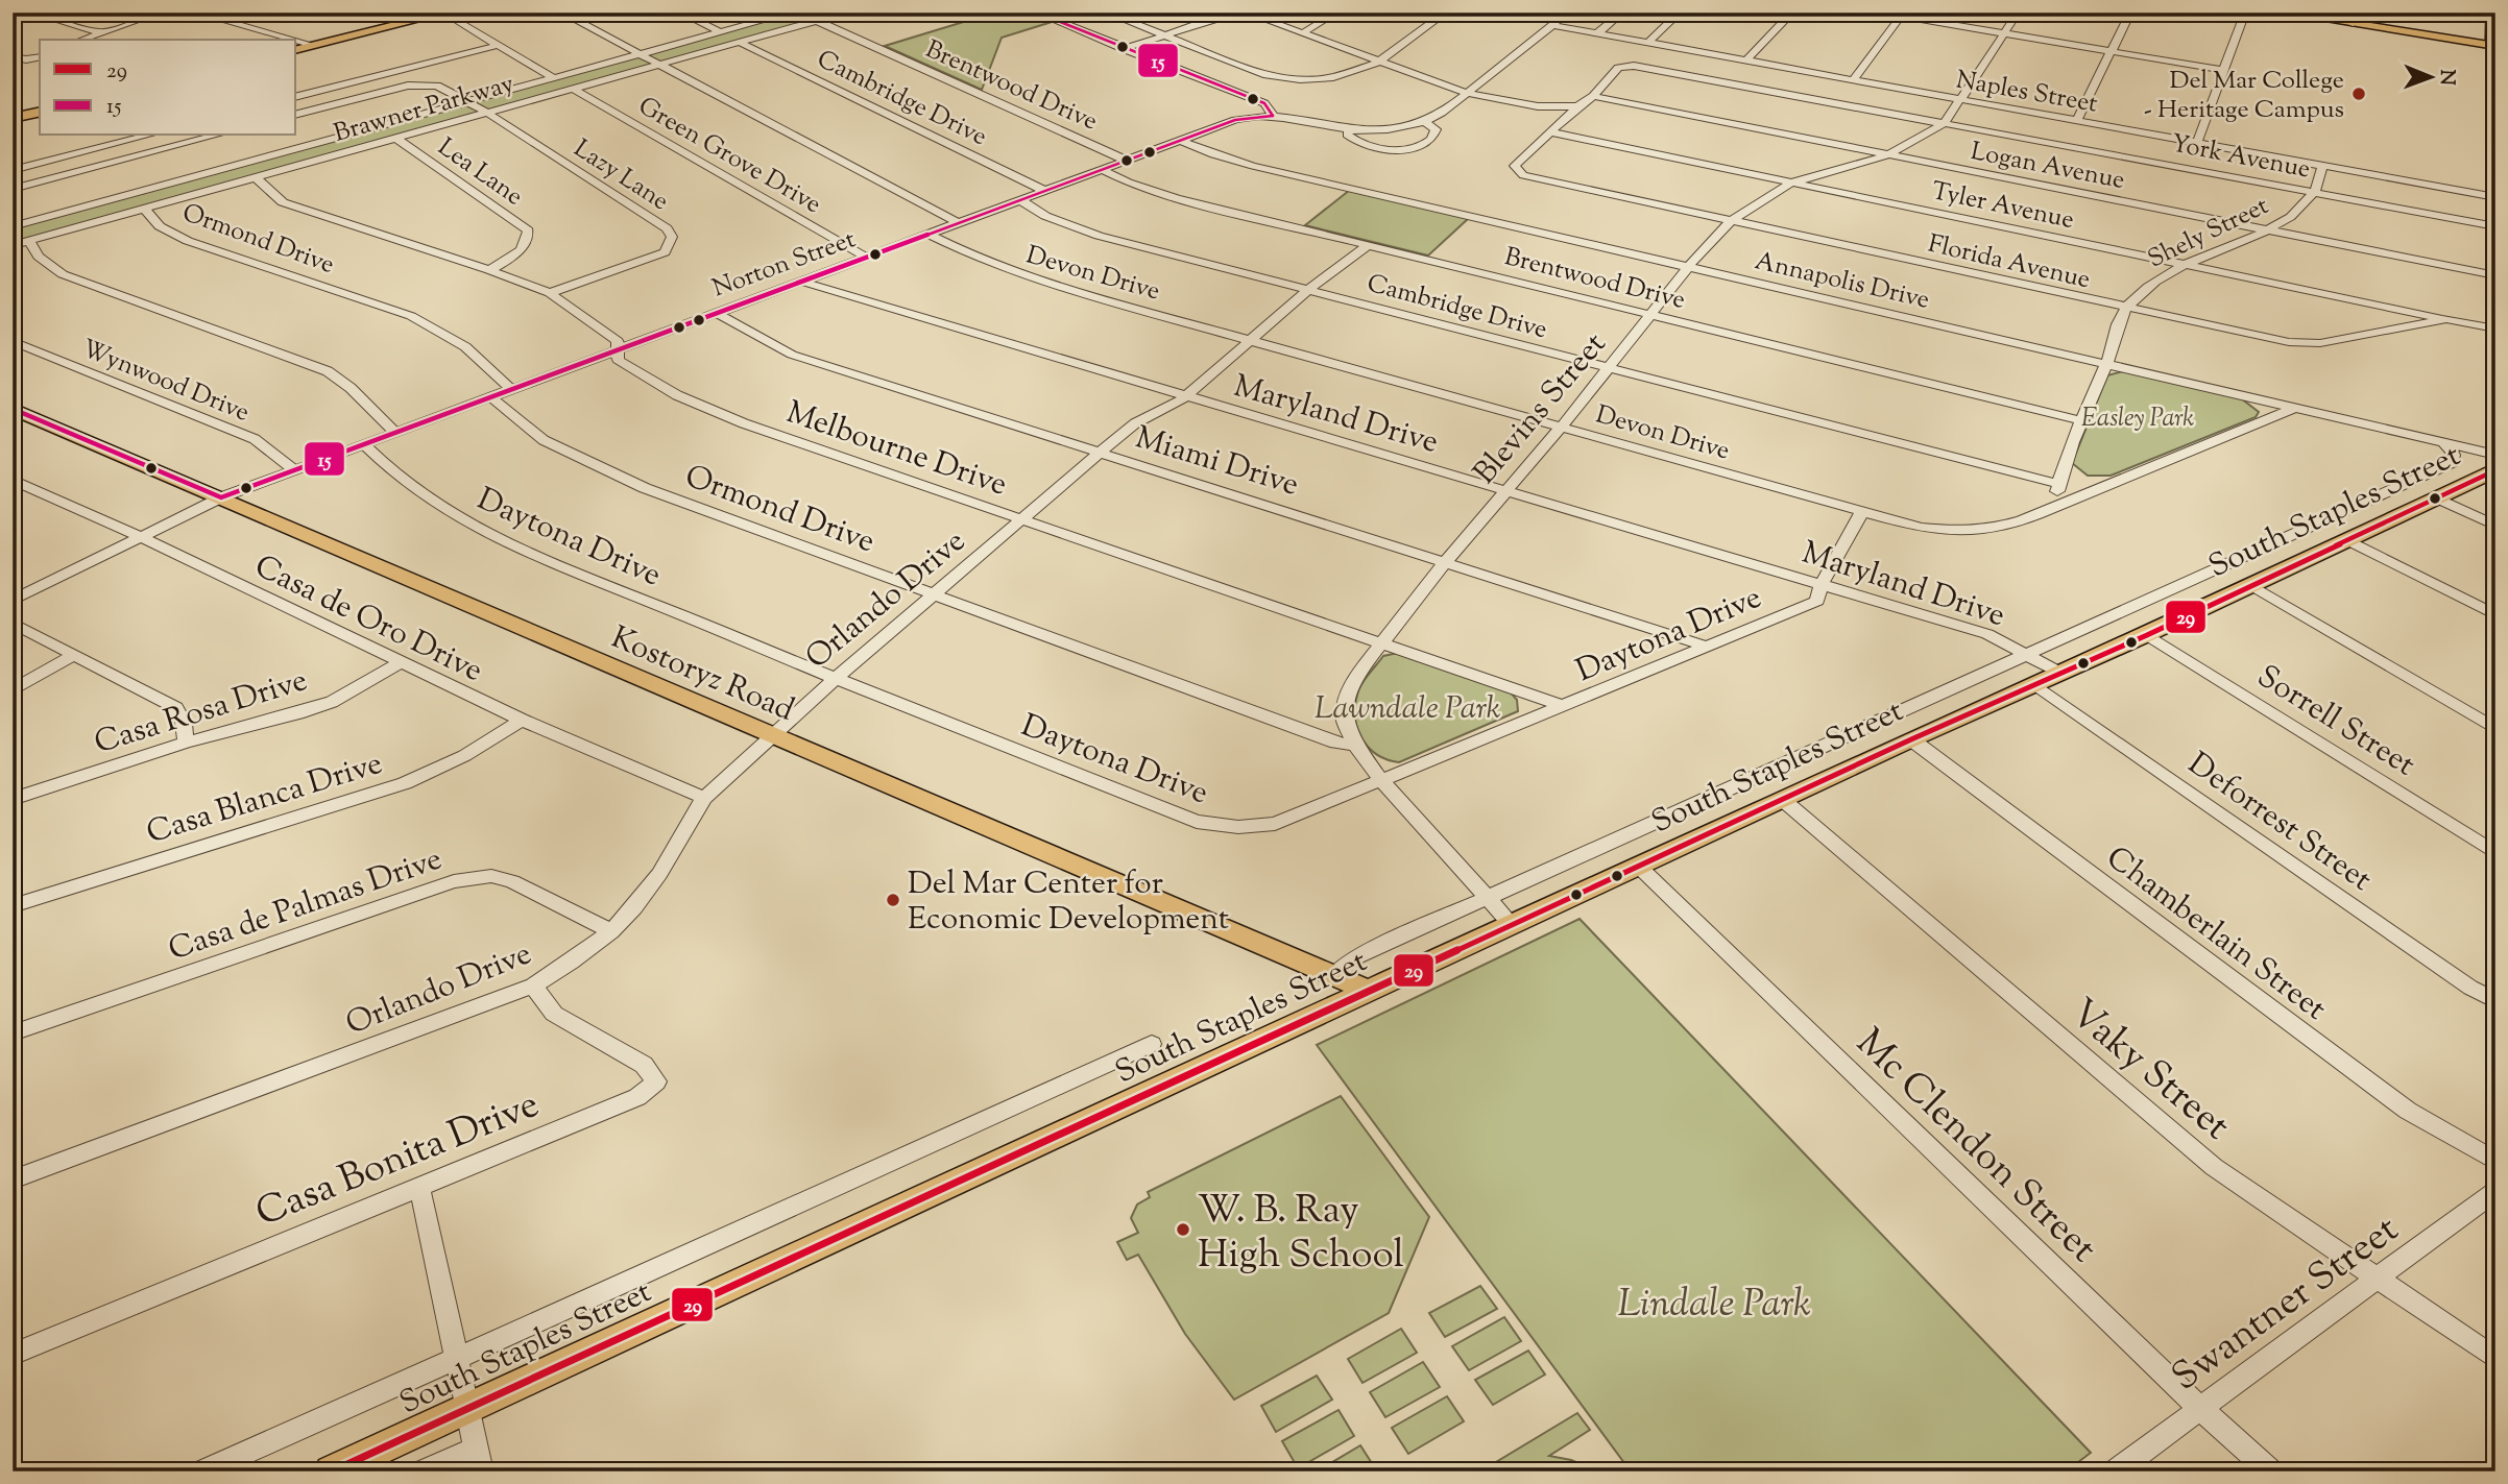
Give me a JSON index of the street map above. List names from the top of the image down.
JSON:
{
  "streets": {
    "main road": ["South Staples Street", "Kostoryz Road"],
    "street": [
      "Brentwood Drive",
      "Naples Street",
      "Cambridge Drive",
      "Brawner Parkway",
      "Green Grove Drive",
      "York Avenue",
      "Logan Avenue",
      "Lea Lane",
      "Lazy Lane",
      "Tyler Avenue",
      "Shely Street",
      "Ormond Drive",
      "Florida Avenue",
      "Norton Street",
      "Devon Drive",
      "Annapolis Drive",
      "Wynwood Drive",
      "Blevins Street",
      "Maryland Drive",
      "Melbourne Drive",
      "Miami Drive",
      "Daytona Drive",
      "Orlando Drive",
      "Casa de Oro Drive",
      "Casa Rosa Drive",
      "Sorrell Street",
      "Casa Blanca Drive",
      "Deforrest Street",
      "Casa de Palmas Drive",
      "Chamberlain Street",
      "Vaky Street",
      "Mc Clendon Street",
      "Casa Bonita Drive",
      "Swantner Street"
    ]
  },
  "crossings": [
    ["Brentwood Drive", "Brawner Parkway"],
    ["Brentwood Drive", "Shely Street"],
    ["Brentwood Drive", "Norton Street"],
    ["Brentwood Drive", "Blevins Street"],
    ["Brentwood Drive", "Orlando Drive"],
    ["Naples Street", "Norton Street"],
    ["Naples Street", "Blevins Street"],
    ["Cambridge Drive", "Brawner Parkway"],
    ["Cambridge Drive", "Shely Street"],
    ["Cambridge Drive", "Norton Street"],
    ["Cambridge Drive", "Blevins Street"],
    ["Cambridge Drive", "Orlando Drive"],
    ["Brawner Parkway", "Green Grove Drive"],
    ["Brawner Parkway", "Lea Lane"],
    ["Brawner Parkway", "Lazy Lane"],
    ["Brawner Parkway", "Ormond Drive"],
    ["Brawner Parkway", "Melbourne Drive"],
    ["Green Grove Drive", "Norton Street"],
    ["York Avenue", "Logan Avenue"],
    ["York Avenue", "Shely Street"],
    ["York Avenue", "Blevins Street"],
    ["Logan Avenue", "Shely Street"],
    ["Logan Avenue", "Blevins Street"],
    ["Lea Lane", "Melbourne Drive"],
    ["Lazy Lane", "Melbourne Drive"],
    ["Tyler Avenue", "Shely Street"],
    ["Tyler Avenue", "Florida Avenue"],
    ["Tyler Avenue", "Blevins Street"],
    ["Shely Street", "Florida Avenue"],
    ["Shely Street", "Devon Drive"],
    ["Shely Street", "Annapolis Drive"],
    ["Ormond Drive", "Norton Street"],
    ["Ormond Drive", "Blevins Street"],
    ["Ormond Drive", "Orlando Drive"],
    ["Florida Avenue", "Blevins Street"],
    ["Norton Street", "Devon Drive"],
    ["Norton Street", "Annapolis Drive"],
    ["Norton Street", "Wynwood Drive"],
    ["Norton Street", "Maryland Drive"],
    ["Norton Street", "Melbourne Drive"],
    ["Norton Street", "Miami Drive"],
    ["Norton Street", "Daytona Drive"],
    ["Norton Street", "Casa de Oro Drive"],
    ["Norton Street", "Kostoryz Road"],
    ["Devon Drive", "Annapolis Drive"],
    ["Devon Drive", "Blevins Street"],
    ["Devon Drive", "Daytona Drive"],
    ["Devon Drive", "Orlando Drive"],
    ["Annapolis Drive", "Blevins Street"],
    ["Blevins Street", "Maryland Drive"],
    ["Blevins Street", "Melbourne Drive"],
    ["Blevins Street", "Miami Drive"],
    ["Blevins Street", "South Staples Street"],
    ["Blevins Street", "Daytona Drive"],
    ["Maryland Drive", "South Staples Street"],
    ["Maryland Drive", "Daytona Drive"],
    ["Maryland Drive", "Orlando Drive"],
    ["Melbourne Drive", "Daytona Drive"],
    ["Melbourne Drive", "Orlando Drive"],
    ["Miami Drive", "Daytona Drive"],
    ["Miami Drive", "Orlando Drive"],
    ["South Staples Street", "Kostoryz Road"],
    ["South Staples Street", "Sorrell Street"],
    ["South Staples Street", "Deforrest Street"],
    ["South Staples Street", "Chamberlain Street"],
    ["South Staples Street", "Vaky Street"],
    ["South Staples Street", "Mc Clendon Street"],
    ["Daytona Drive", "Orlando Drive"],
    ["Orlando Drive", "Casa de Oro Drive"],
    ["Orlando Drive", "Kostoryz Road"],
    ["Orlando Drive", "Casa de Palmas Drive"],
    ["Orlando Drive", "Casa Bonita Drive"],
    ["Casa de Oro Drive", "Casa Rosa Drive"],
    ["Casa de Oro Drive", "Casa Blanca Drive"],
    ["Vaky Street", "Swantner Street"],
    ["Mc Clendon Street", "Swantner Street"]
  ],
  "parks": ["Easley Park", "Lawndale Park", "Lindale Park"],
  "places": ["Del Mar College - Heritage Campus", "Del Mar Center for Economic Development", "W. B. Ray High School"],
  "lines": ["transit line 15", "transit line 29"],
  "legend": ["29", "15"],
  "north": "right"
}
